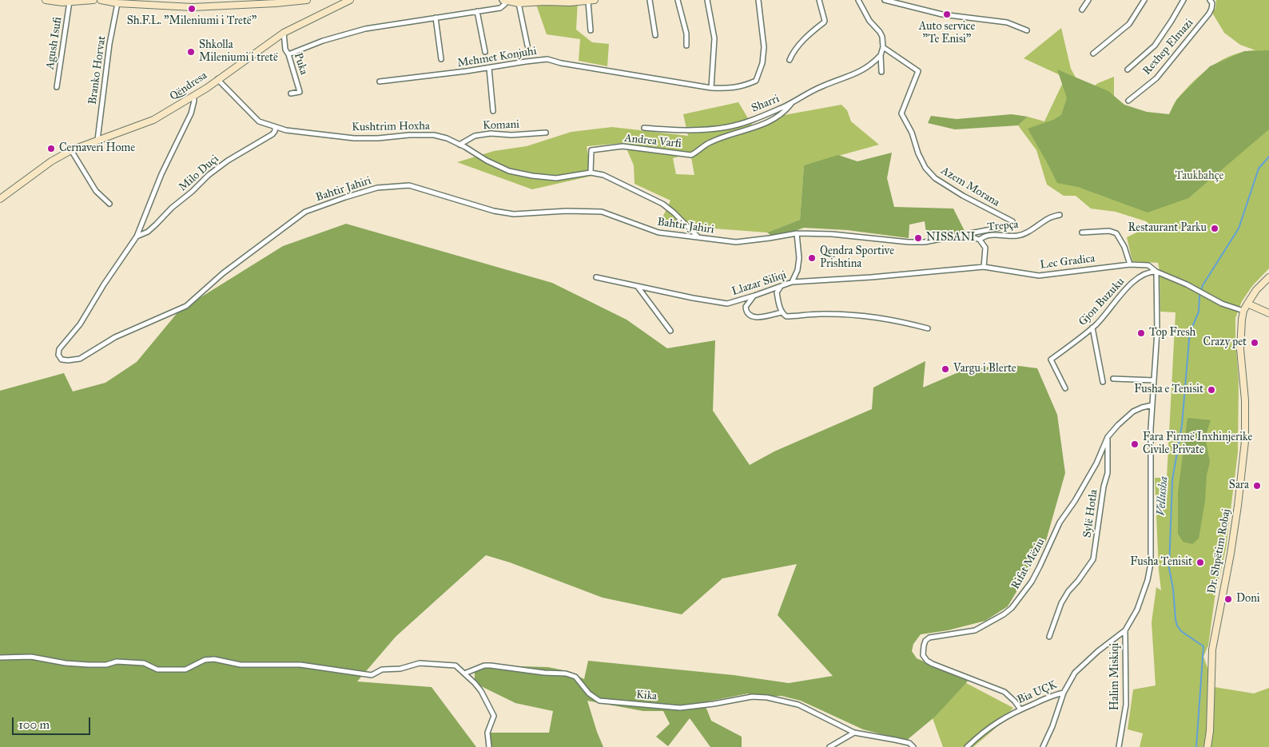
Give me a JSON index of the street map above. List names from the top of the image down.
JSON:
{
  "streets": {
    "street": [
      "Agush Isufi",
      "Rexhep Elmazi",
      "Mehmet Konjuhi",
      "Puka",
      "Branko Horvat",
      "Qëndresa",
      "Sharri",
      "Komani",
      "Kushtrim Hoxha",
      "Andrea Varfi",
      "Milo Duçi",
      "Azem Morana",
      "Bahtir Jahiri",
      "Trepça",
      "Lec Gradica",
      "Llazar Siliqi",
      "Gjon Buzuku",
      "Sylë Hotla",
      "Dr. Shpëtim Robaj",
      "Rifat Mëziu",
      "Halim Miskiqi",
      "Bia UÇK",
      "Kika"
    ]
  },
  "crossings": [
    ["Puka", "Qëndresa"],
    ["Branko Horvat", "Qëndresa"],
    ["Qëndresa", "Kushtrim Hoxha"],
    ["Qëndresa", "Bahtir Jahiri"],
    ["Sharri", "Andrea Varfi"],
    ["Komani", "Kushtrim Hoxha"],
    ["Kushtrim Hoxha", "Andrea Varfi"],
    ["Kushtrim Hoxha", "Milo Duçi"],
    ["Kushtrim Hoxha", "Bahtir Jahiri"],
    ["Milo Duçi", "Bahtir Jahiri"],
    ["Azem Morana", "Bahtir Jahiri"],
    ["Azem Morana", "Trepça"],
    ["Bahtir Jahiri", "Trepça"],
    ["Lec Gradica", "Llazar Siliqi"],
    ["Lec Gradica", "Gjon Buzuku"],
    ["Lec Gradica", "Dr. Shpëtim Robaj"],
    ["Sylë Hotla", "Rifat Mëziu"],
    ["Rifat Mëziu", "Bia UÇK"],
    ["Halim Miskiqi", "Bia UÇK"]
  ],
  "water": ["Vellusha"],
  "parks": ["Taukbahçe"],
  "places": [
    "Sh.F.L. \"Mileniumi i Tretë\"",
    "Auto service \"Te Enisi\"",
    "Shkolla Mileniumi i tretë",
    "Cernaveri Home",
    "Restaurant Parku",
    "NISSANI",
    "Qendra Sportive Prishtina",
    "Top Fresh",
    "Crazy pet",
    "Vargu i Blerte",
    "Fusha e Tenisit",
    "Fara Firmë Inxhinjerike Civile Private",
    "Sara",
    "Fusha Tenisit",
    "Doni"
  ],
  "scale_bar": "100 m"
}
